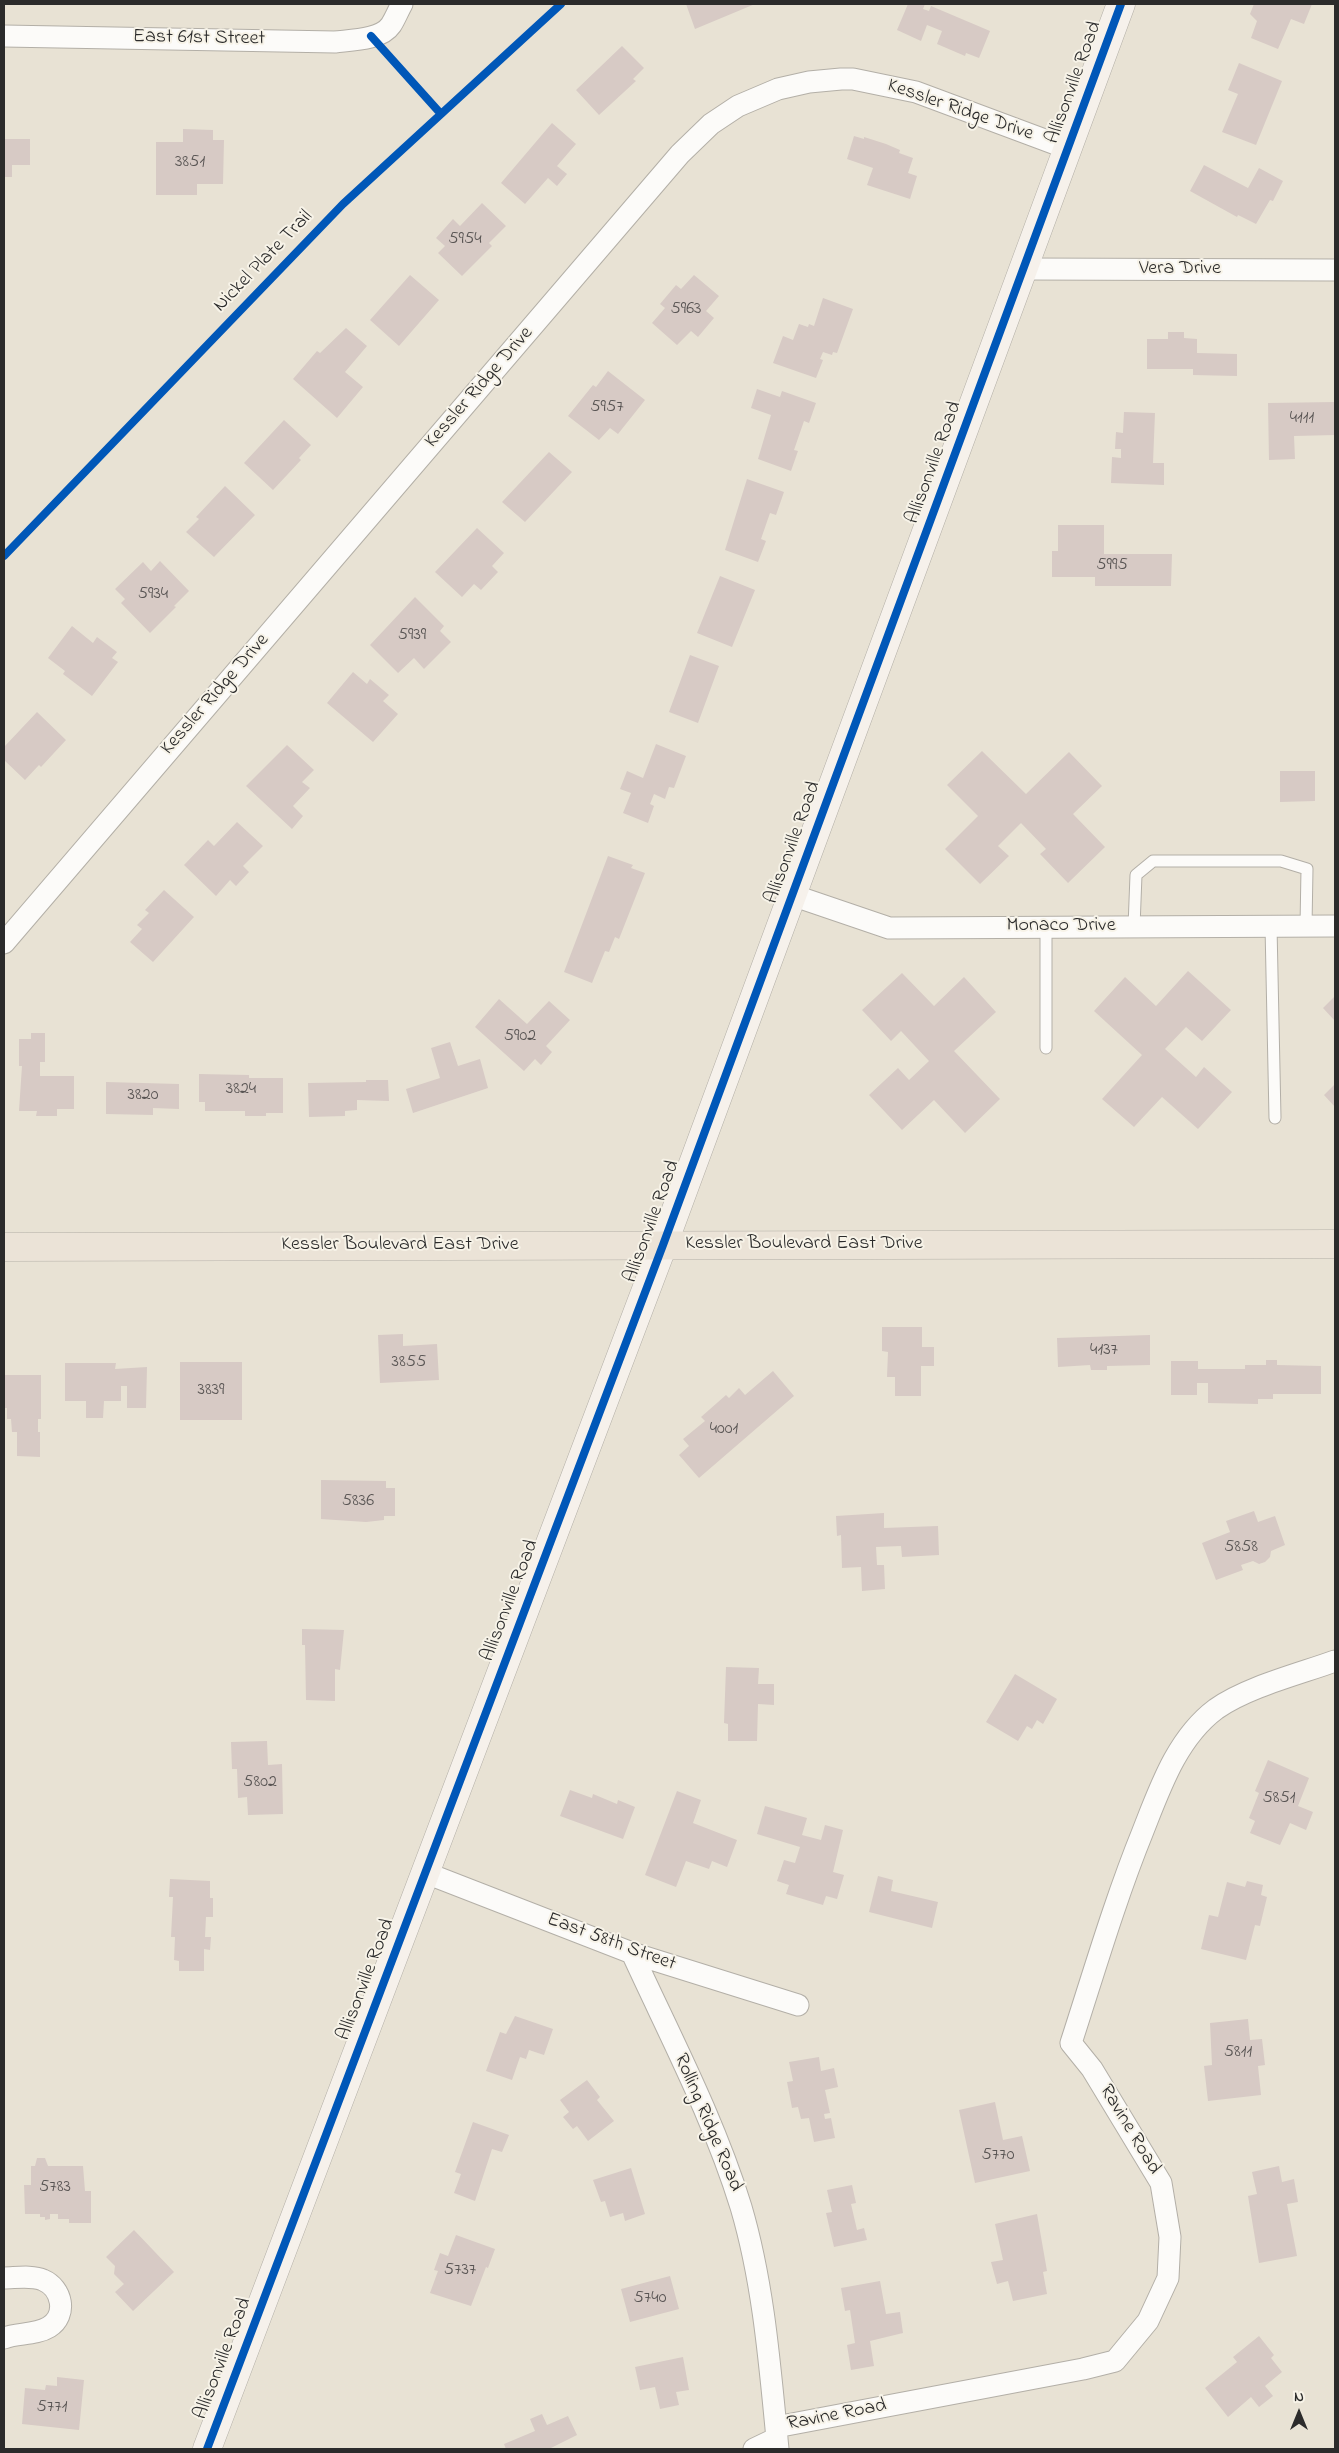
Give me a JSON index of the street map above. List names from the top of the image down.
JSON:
{
  "streets": {
    "main road": ["Allisonville Road", "Kessler Boulevard East Drive"],
    "street": [
      "East 61st Street",
      "Kessler Ridge Drive",
      "Vera Drive",
      "Monaco Drive",
      "East 58th Street",
      "Rolling Ridge Road",
      "Ravine Road"
    ],
    "cycle path": ["Nickel Plate Trail"]
  },
  "crossings": [
    ["Allisonville Road", "Kessler Ridge Drive"],
    ["Allisonville Road", "Vera Drive"],
    ["Allisonville Road", "Monaco Drive"],
    ["Allisonville Road", "Kessler Boulevard East Drive"],
    ["Allisonville Road", "East 58th Street"],
    ["East 58th Street", "Rolling Ridge Road"],
    ["Rolling Ridge Road", "Ravine Road"]
  ],
  "house_numbers": [
    "3851",
    "5954",
    "5963",
    "5957",
    "4111",
    "5995",
    "5934",
    "5939",
    "5902",
    "3824",
    "3820",
    "4137",
    "3855",
    "3839",
    "4001",
    "5836",
    "5858",
    "5802",
    "5851",
    "5811",
    "5770",
    "5783",
    "5737",
    "5740",
    "5771"
  ],
  "north": "top"
}
